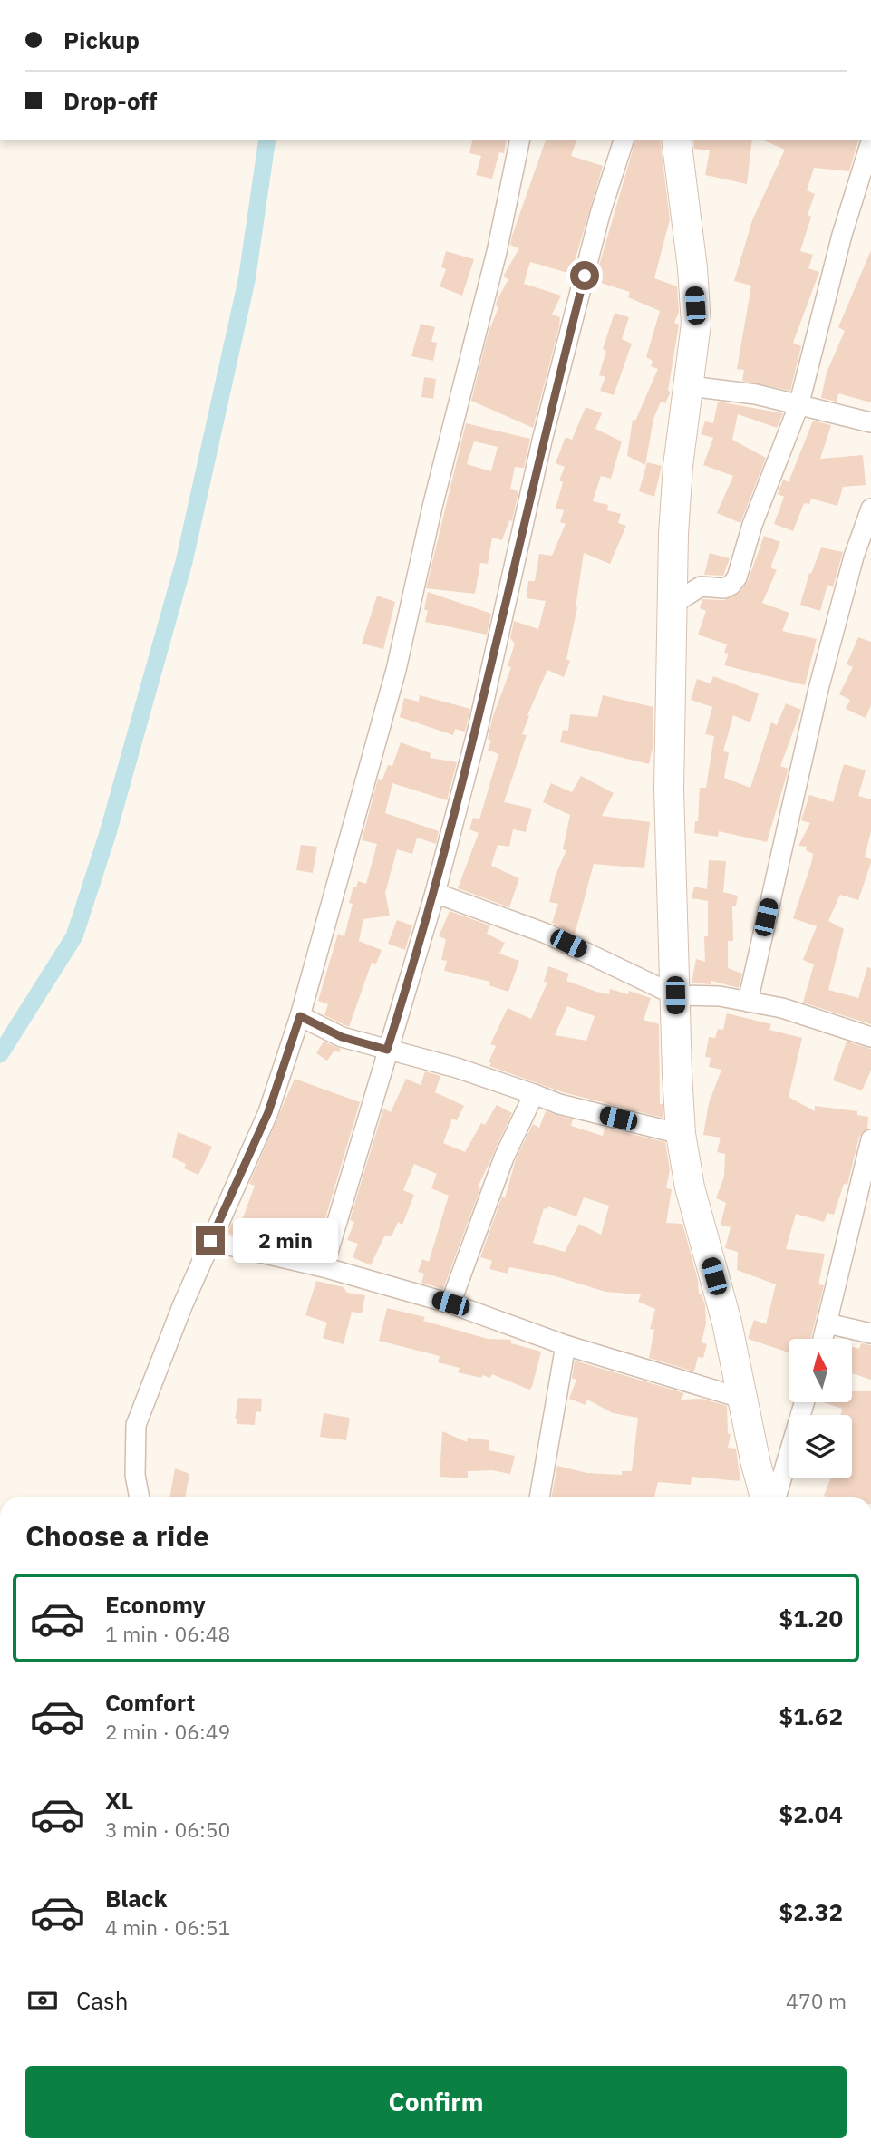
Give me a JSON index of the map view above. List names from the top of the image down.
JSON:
{
  "north": "top",
  "page": {
    "banner": ["Pickup", "Drop-off"],
    "bubble": "2 min",
    "heading": "Choose a ride",
    "list": [
      {
        "name": "Economy",
        "note": "1 min · 06:48",
        "value": "$1.20"
      },
      {
        "name": "Comfort",
        "note": "2 min · 06:49",
        "value": "$1.62"
      },
      {
        "name": "XL",
        "note": "3 min · 06:50",
        "value": "$2.04"
      },
      {
        "name": "Black",
        "note": "4 min · 06:51",
        "value": "$2.32"
      }
    ],
    "pay": ["Cash", "470 m"],
    "buttons": "Confirm"
  }
}
